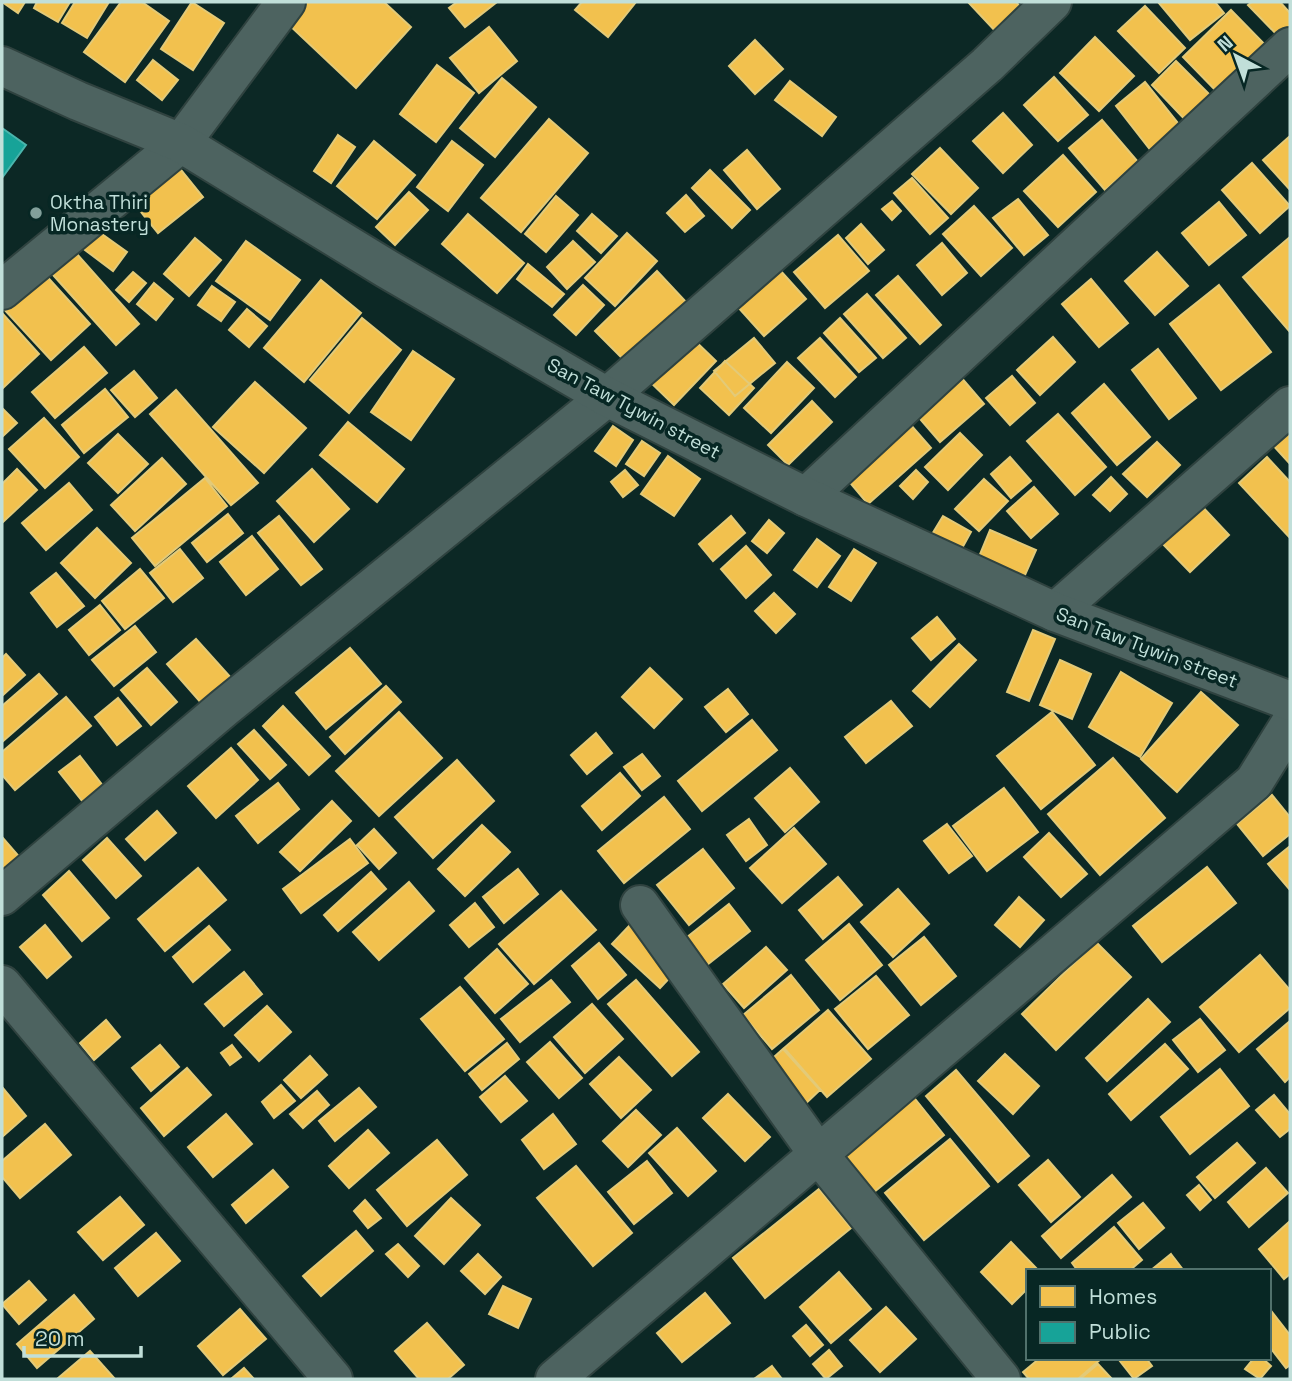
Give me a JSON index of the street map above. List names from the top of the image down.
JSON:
{
  "streets": {
    "street": ["San Taw Tywin street"]
  },
  "places": ["Oktha Thiri Monastery"],
  "legend": ["Homes", "Public"],
  "scale_bar": "20 m",
  "north": "top left"
}
